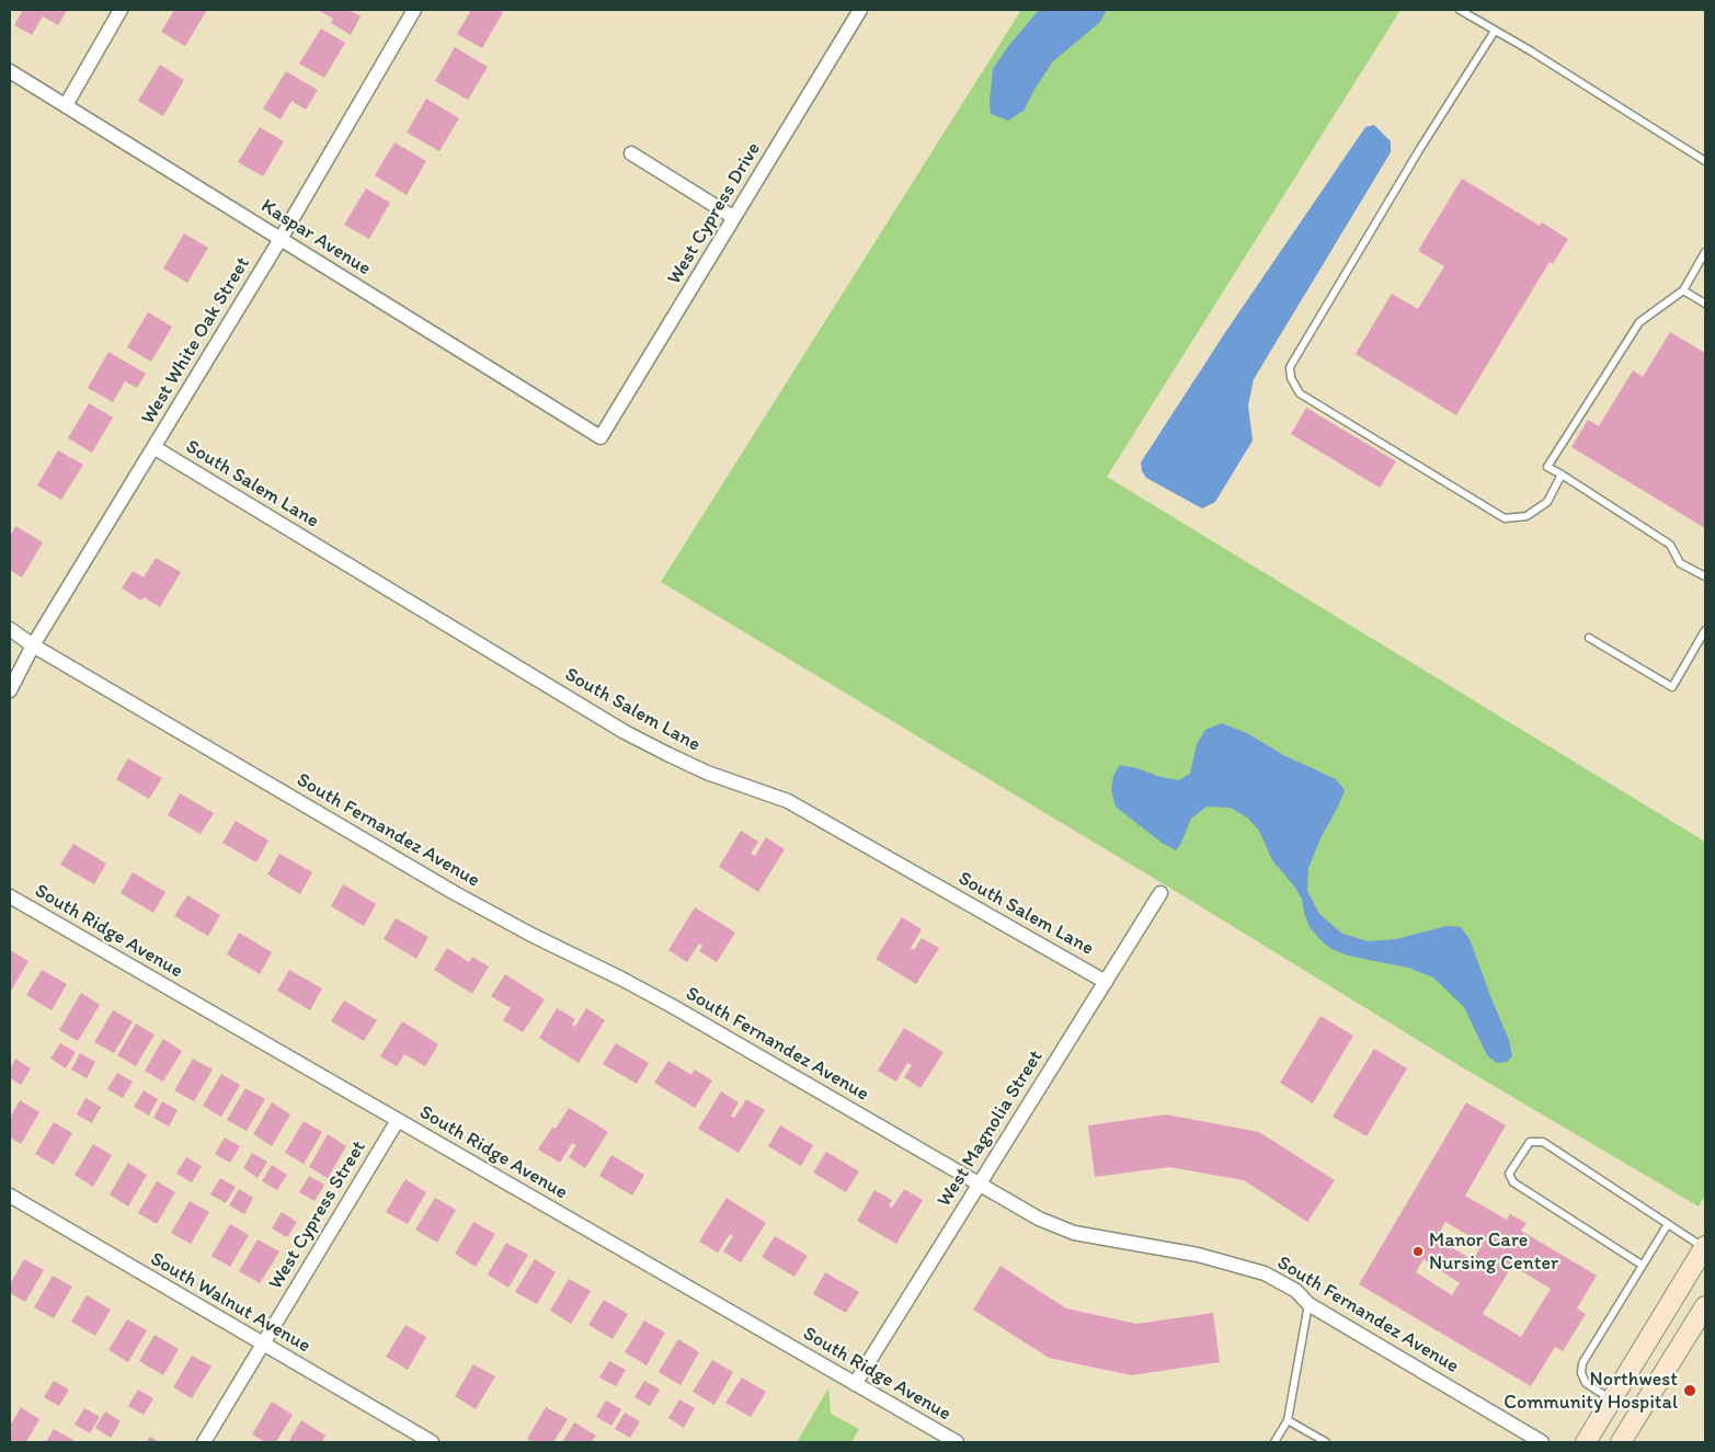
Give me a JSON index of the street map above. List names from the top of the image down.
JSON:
{
  "streets": {
    "street": [
      "West Cypress Drive",
      "Kaspar Avenue",
      "West White Oak Street",
      "South Salem Lane",
      "South Fernandez Avenue",
      "South Ridge Avenue",
      "West Magnolia Street",
      "West Cypress Street",
      "South Walnut Avenue"
    ]
  },
  "crossings": [
    ["West Cypress Drive", "Kaspar Avenue"],
    ["Kaspar Avenue", "West White Oak Street"],
    ["West White Oak Street", "South Salem Lane"],
    ["West White Oak Street", "South Fernandez Avenue"],
    ["South Salem Lane", "West Magnolia Street"],
    ["South Fernandez Avenue", "West Magnolia Street"],
    ["South Ridge Avenue", "West Magnolia Street"],
    ["South Ridge Avenue", "West Cypress Street"],
    ["West Cypress Street", "South Walnut Avenue"]
  ],
  "places": ["Manor Care Nursing Center", "Northwest Community Hospital"]
}
